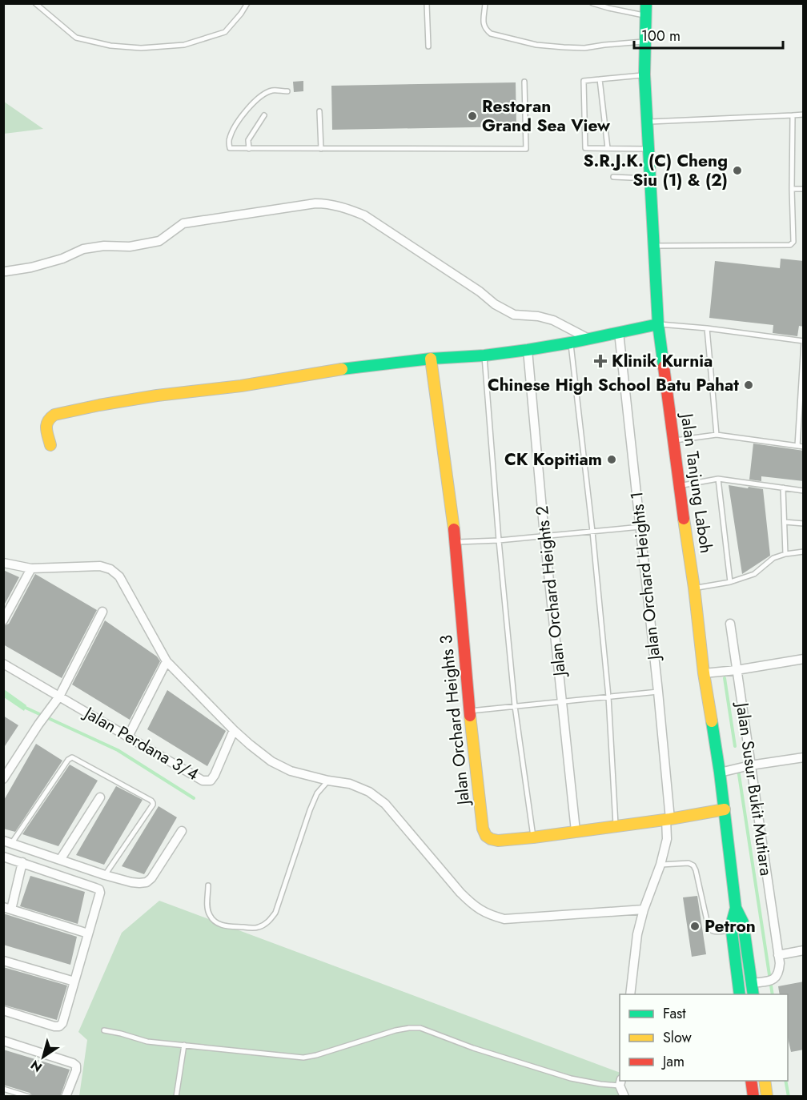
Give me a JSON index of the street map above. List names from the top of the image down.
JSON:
{
  "streets": {
    "main road": ["Jalan Tanjung Laboh", "Jalan Orchard Heights 3"],
    "street": [
      "Jalan Orchard Heights 1",
      "Jalan Orchard Heights 2",
      "Jalan Perdana 3/4",
      "Jalan Susur Bukit Mutiara"
    ]
  },
  "crossings": [
    ["Jalan Tanjung Laboh", "Jalan Orchard Heights 3"],
    ["Jalan Tanjung Laboh", "Jalan Susur Bukit Mutiara"],
    ["Jalan Orchard Heights 1", "Jalan Orchard Heights 3"],
    ["Jalan Orchard Heights 2", "Jalan Orchard Heights 3"]
  ],
  "places": {
    "other": [
      "Restoran Grand Sea View",
      "S.R.J.K. (C) Cheng Siu (1) & (2)",
      "Chinese High School Batu Pahat",
      "CK Kopitiam",
      "Petron"
    ],
    "health": ["Klinik Kurnia"]
  },
  "legend": ["Fast", "Slow", "Jam"],
  "scale_bar": "100 m",
  "north": "bottom left"
}
